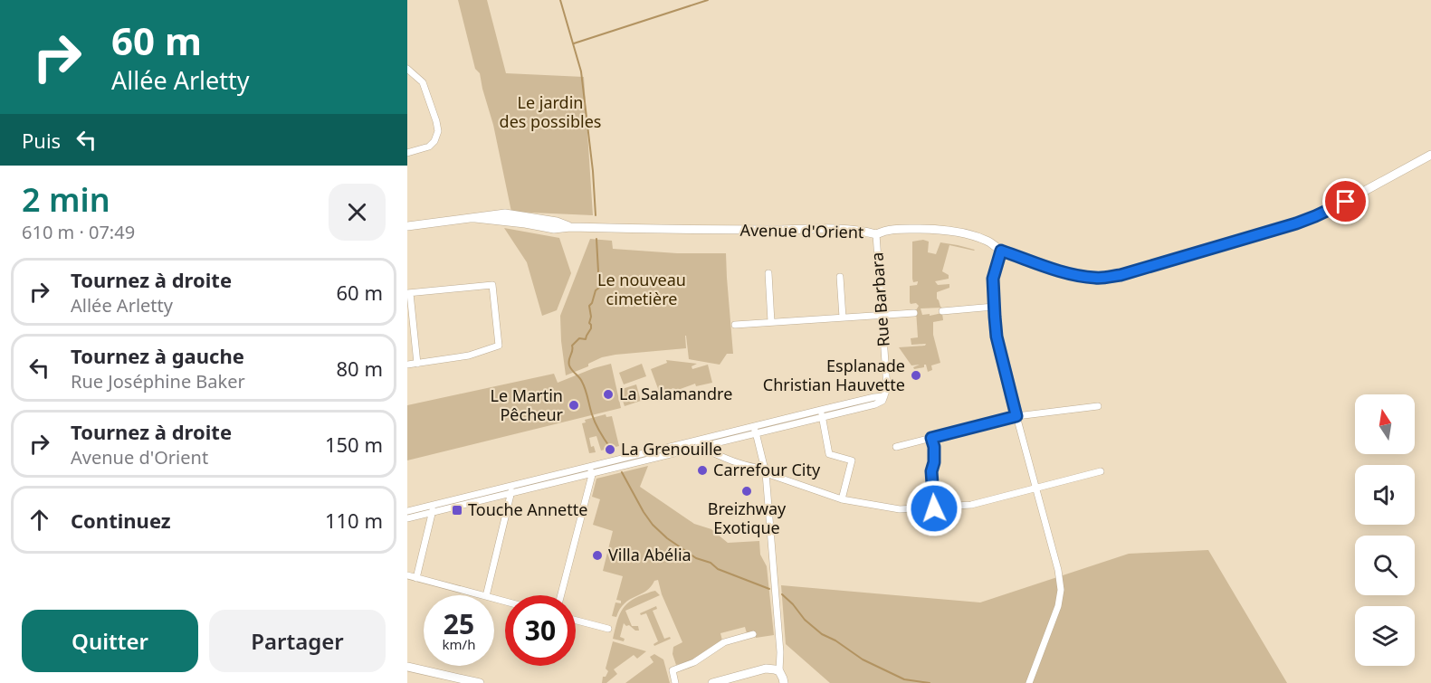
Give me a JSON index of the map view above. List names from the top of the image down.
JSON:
{
  "streets": {
    "street": ["Avenue d'Orient", "Rue Barbara"]
  },
  "crossings": [
    ["Avenue d'Orient", "Rue Barbara"]
  ],
  "parks": ["Le jardin des possibles", "Le nouveau cimetière"],
  "places": {
    "other": [
      "Esplanade Christian Hauvette",
      "La Salamandre",
      "Le Martin Pêcheur",
      "La Grenouille",
      "Carrefour City",
      "Breizhway Exotique",
      "Villa Abélia"
    ],
    "transit": ["Touche Annette"]
  },
  "north": "top",
  "page": {
    "turn": ["60 m", "Allée Arletty"],
    "then": "Puis",
    "heading": ["2 min", "610 m · 07:49"],
    "list": [
      {
        "name": "Tournez à droite",
        "note": "Allée Arletty",
        "value": "60 m"
      },
      {
        "name": "Tournez à gauche",
        "note": "Rue Joséphine Baker",
        "value": "80 m"
      },
      {
        "name": "Tournez à droite",
        "note": "Avenue d'Orient",
        "value": "150 m"
      },
      {
        "name": "Continuez",
        "value": "110 m"
      }
    ],
    "speed": "25 km/h",
    "limit": "30",
    "buttons": ["Quitter", "Partager"]
  }
}
